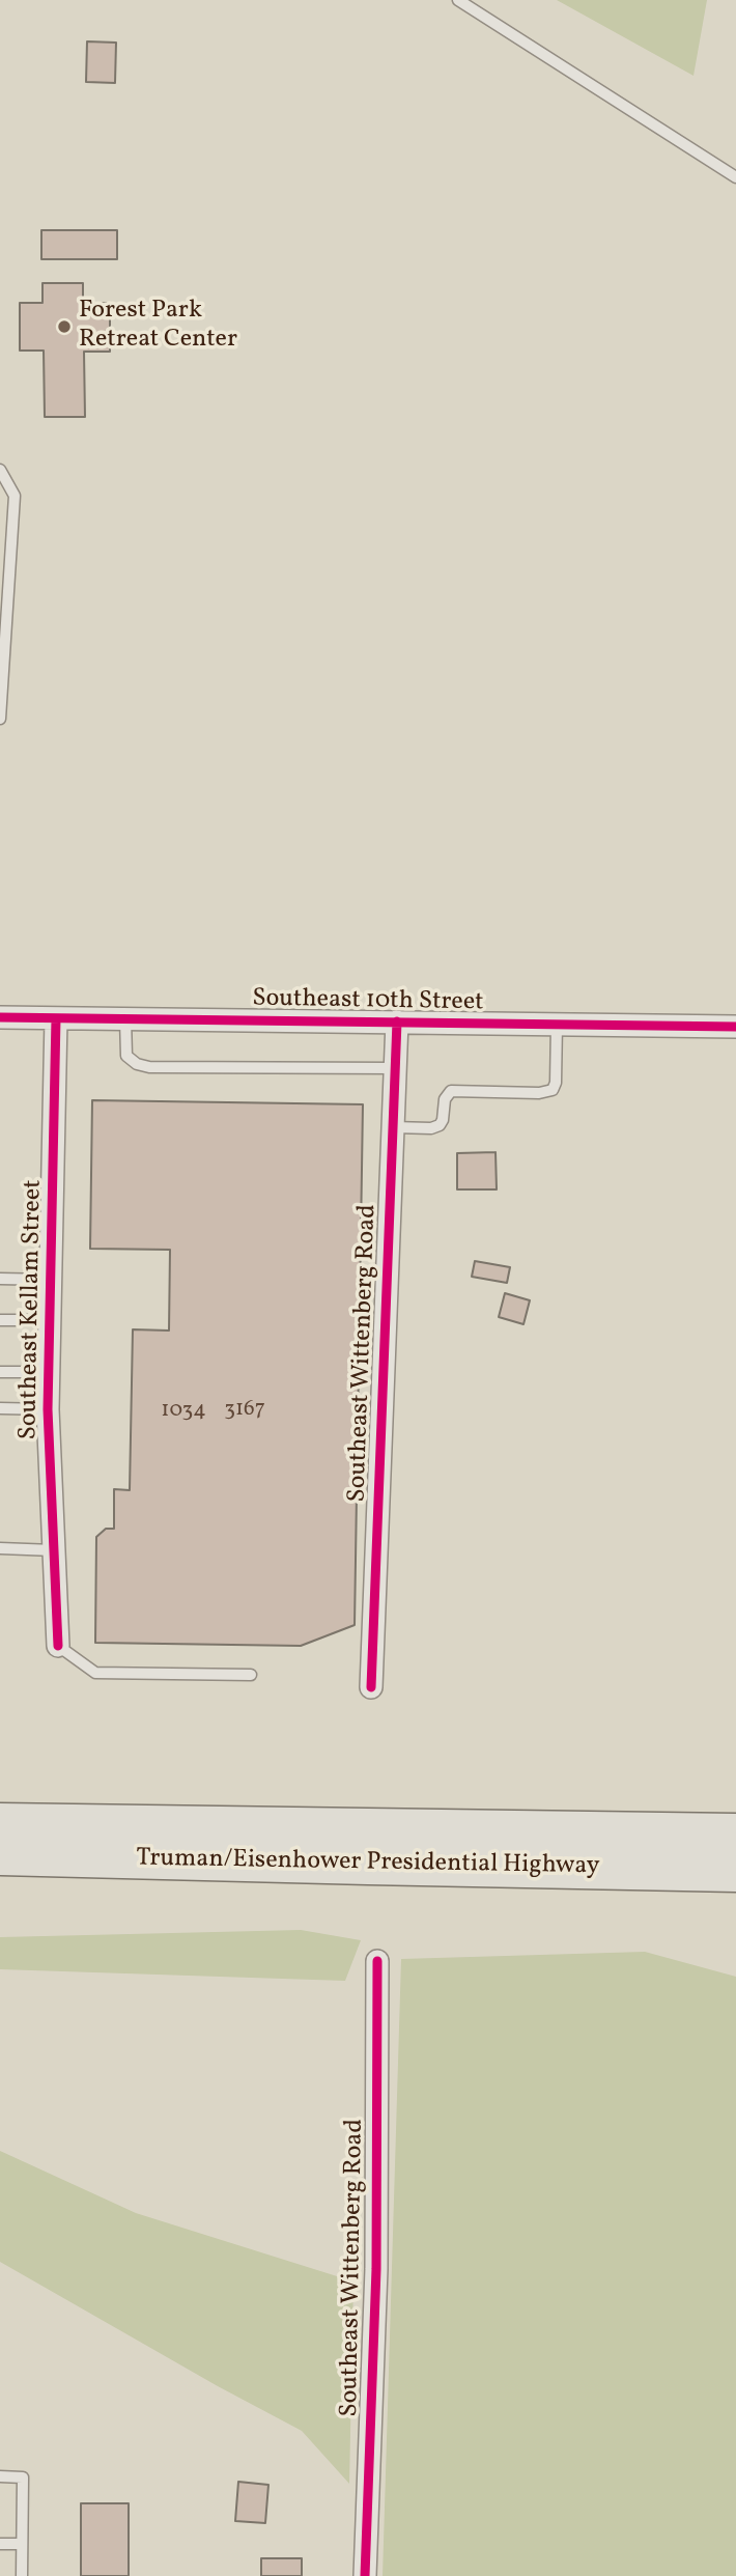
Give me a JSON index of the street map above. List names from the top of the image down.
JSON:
{
  "streets": {
    "highway": ["Truman/Eisenhower Presidential Highway"],
    "street": ["Southeast 10th Street", "Southeast Kellam Street", "Southeast Wittenberg Road"]
  },
  "crossings": [
    ["Southeast 10th Street", "Southeast Kellam Street"],
    ["Southeast 10th Street", "Southeast Wittenberg Road"]
  ],
  "places": ["Forest Park Retreat Center"],
  "house_numbers": ["3167", "1034"]
}
